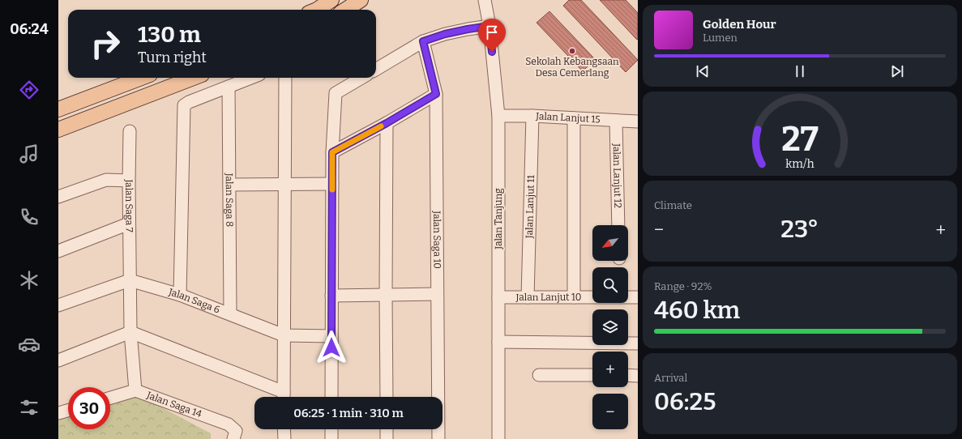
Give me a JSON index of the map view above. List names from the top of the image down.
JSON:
{
  "streets": {
    "street": [
      "Jalan Lanjut 15",
      "Jalan Lanjut 12",
      "Jalan Saga 8",
      "Jalan Saga 7",
      "Jalan Lanjut 11",
      "Jalan Tanjung",
      "Jalan Saga 10",
      "Jalan Lanjut 10",
      "Jalan Saga 6",
      "Jalan Saga 14"
    ]
  },
  "crossings": [
    ["Jalan Lanjut 15", "Jalan Lanjut 12"],
    ["Jalan Lanjut 15", "Jalan Lanjut 11"],
    ["Jalan Lanjut 15", "Jalan Tanjung"],
    ["Jalan Saga 8", "Jalan Saga 6"],
    ["Jalan Saga 7", "Jalan Saga 6"],
    ["Jalan Saga 7", "Jalan Saga 14"],
    ["Jalan Lanjut 11", "Jalan Lanjut 10"],
    ["Jalan Tanjung", "Jalan Lanjut 10"]
  ],
  "places": ["Sekolah Kebangsaan Desa Cemerlang"],
  "north": "bottom left",
  "page": {
    "tabs": "06:24",
    "turn": ["130 m", "Turn right"],
    "song": ["Golden Hour", "Lumen"],
    "tile": [
      "Climate",
      ["Range · 92%", "460 km"],
      ["Arrival", "06:25"]
    ],
    "heat": ["−", "23°", "+"],
    "map_buttons": ["+", "−"],
    "limit": "30",
    "trip": "06:25 · 1 min · 310 m",
    "gauge": ["27", "km/h"]
  }
}
